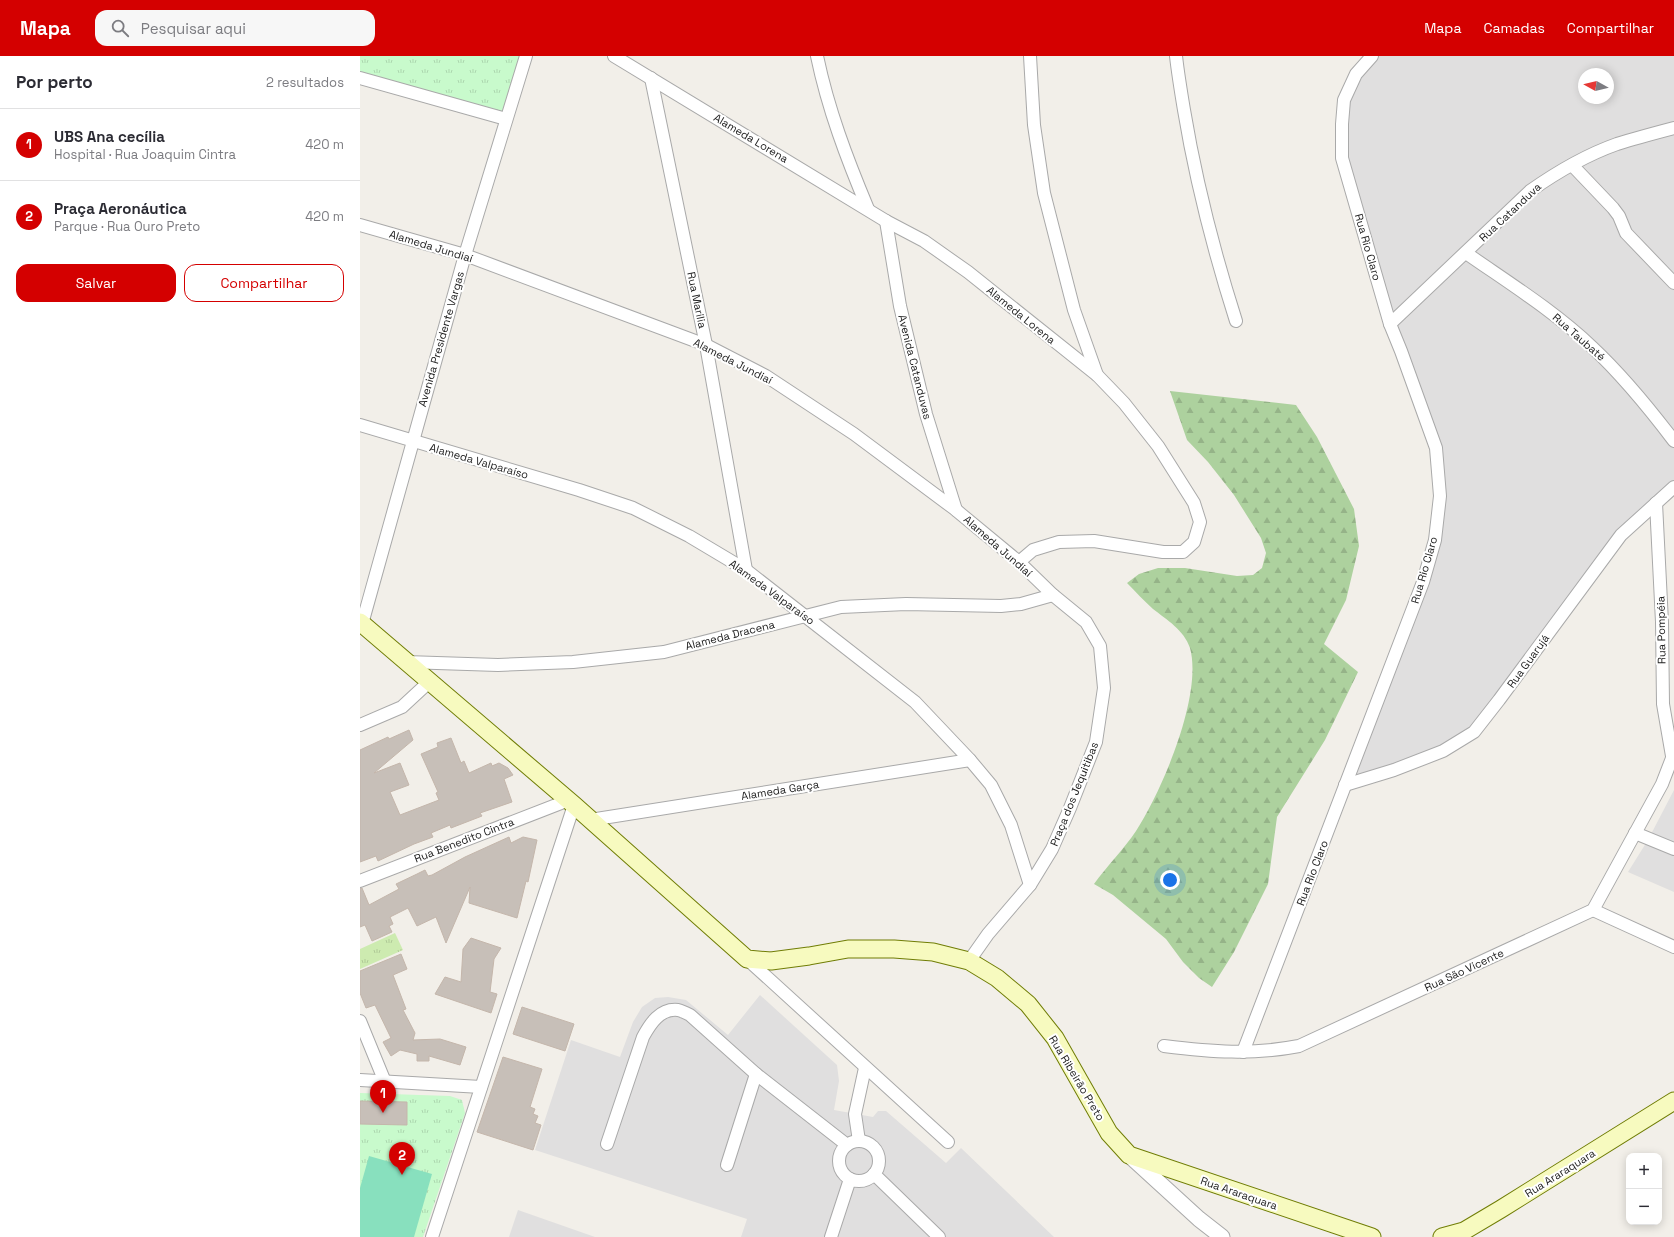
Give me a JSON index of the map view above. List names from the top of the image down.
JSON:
{
  "streets": {
    "main road": ["Rua Ribeirão Preto", "Rua Araraquara"],
    "street": [
      "Alameda Lorena",
      "Rua Catanduva",
      "Alameda Jundiaí",
      "Rua Rio Claro",
      "Rua Marilia",
      "Rua Taubaté",
      "Avenida Presidente Vargas",
      "Avenida Catanduvas",
      "Alameda Valparaíso",
      "Rua Pompéia",
      "Alameda Dracena",
      "Rua Guarujá",
      "Alameda Garça",
      "Praça dos Jequitibas",
      "Rua Benedito Cintra",
      "Rua São Vicente"
    ]
  },
  "crossings": [
    ["Alameda Lorena", "Alameda Jundiaí"],
    ["Alameda Lorena", "Rua Marilia"],
    ["Alameda Lorena", "Avenida Catanduvas"],
    ["Rua Catanduva", "Rua Rio Claro"],
    ["Rua Catanduva", "Rua Taubaté"],
    ["Alameda Jundiaí", "Rua Marilia"],
    ["Alameda Jundiaí", "Avenida Presidente Vargas"],
    ["Alameda Jundiaí", "Avenida Catanduvas"],
    ["Alameda Jundiaí", "Alameda Dracena"],
    ["Alameda Jundiaí", "Praça dos Jequitibas"],
    ["Rua Rio Claro", "Rua Guarujá"],
    ["Rua Rio Claro", "Rua São Vicente"],
    ["Rua Marilia", "Alameda Valparaíso"],
    ["Avenida Presidente Vargas", "Alameda Valparaíso"],
    ["Alameda Valparaíso", "Alameda Dracena"],
    ["Alameda Valparaíso", "Alameda Garça"],
    ["Alameda Valparaíso", "Praça dos Jequitibas"],
    ["Rua Pompéia", "Rua Guarujá"],
    ["Alameda Dracena", "Praça dos Jequitibas"],
    ["Praça dos Jequitibas", "Rua Ribeirão Preto"],
    ["Rua Ribeirão Preto", "Rua Araraquara"]
  ],
  "north": "left",
  "page": {
    "header": "Mapa",
    "search": "Pesquisar aqui",
    "nav": ["Mapa", "Camadas", "Compartilhar"],
    "heading": ["Por perto", "2 resultados"],
    "list": [
      {
        "mark": "1",
        "name": "UBS Ana cecília",
        "note": "Hospital · Rua Joaquim Cintra",
        "value": "420 m"
      },
      {
        "mark": "2",
        "name": "Praça Aeronáutica",
        "note": "Parque · Rua Ouro Preto",
        "value": "420 m"
      }
    ],
    "buttons": ["Salvar", "Compartilhar"],
    "pins": ["1", "2"],
    "map_buttons": ["+", "−"]
  }
}
